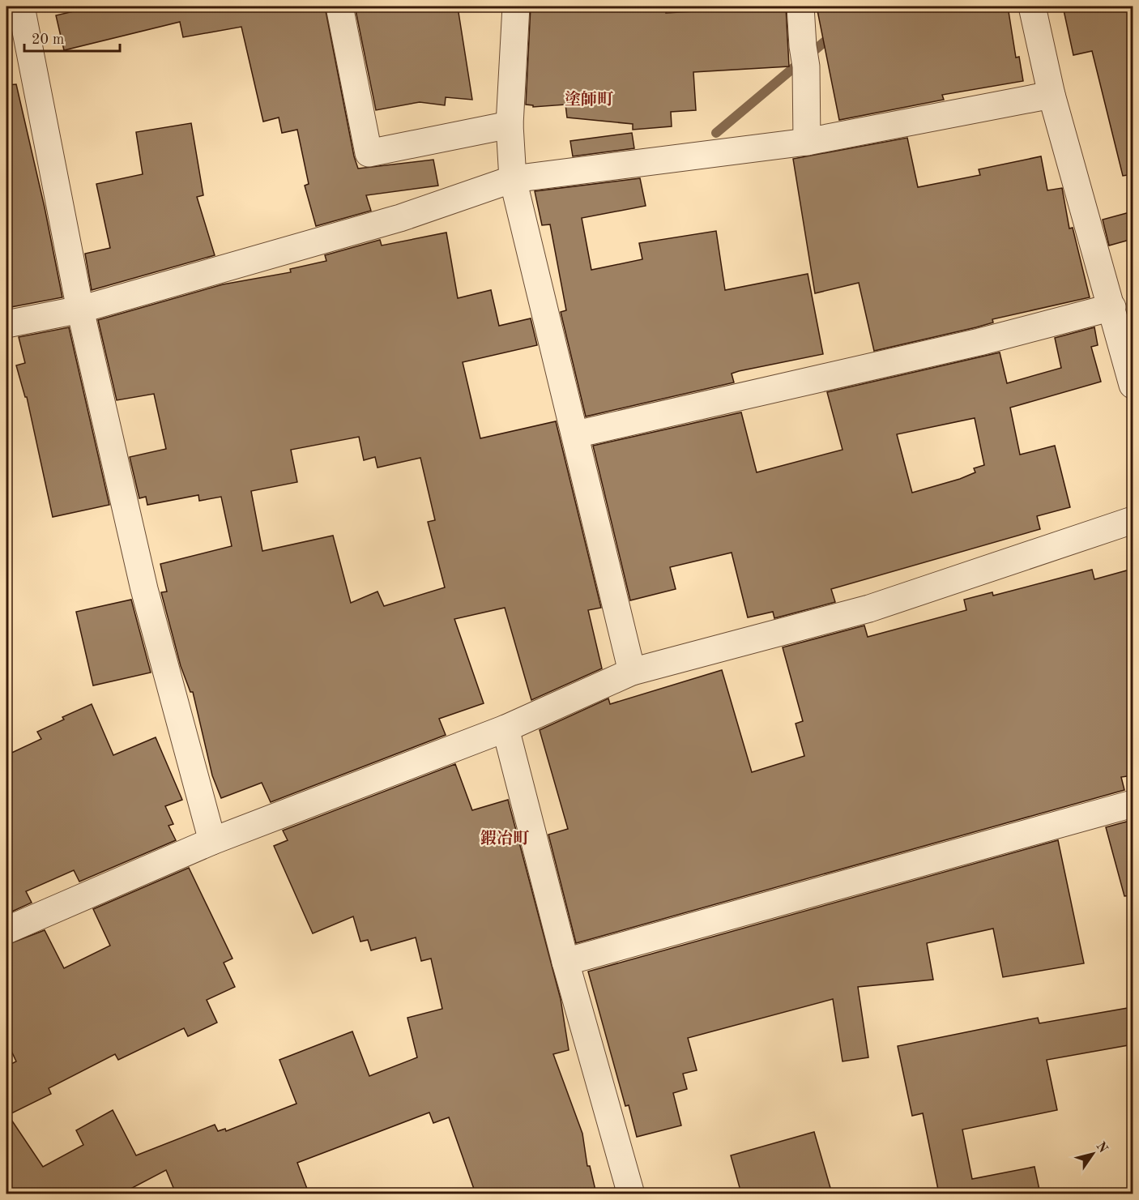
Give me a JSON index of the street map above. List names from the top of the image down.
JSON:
{
  "districts": ["塗師町", "鍜冶町"],
  "scale_bar": "20 m",
  "north": "top right"
}
